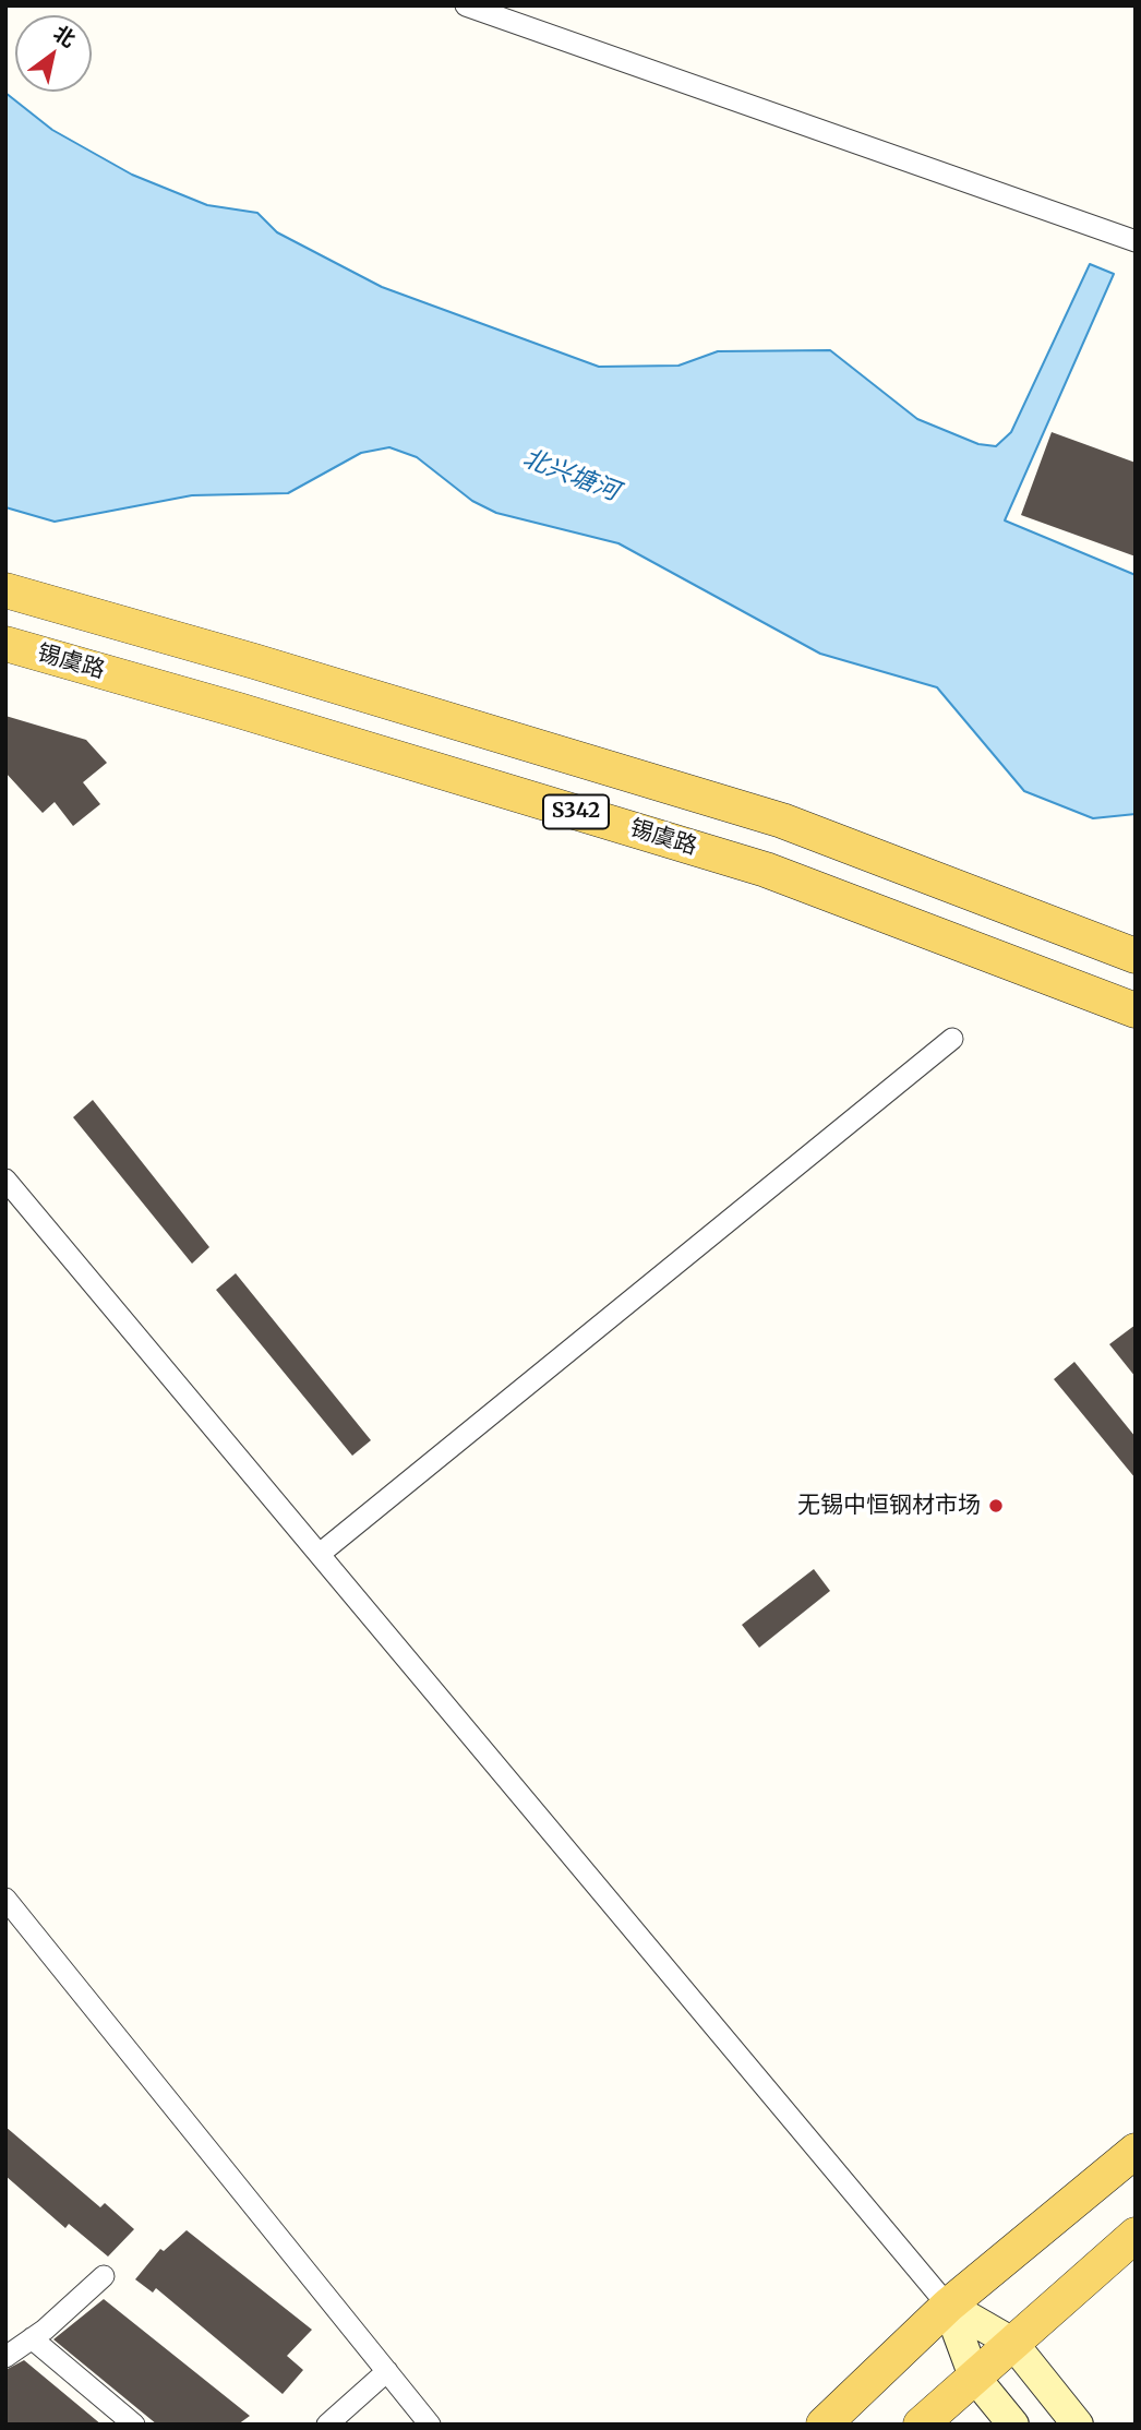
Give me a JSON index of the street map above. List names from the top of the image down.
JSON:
{
  "streets": {
    "main road": ["锡虞路", "S342"]
  },
  "water": ["北兴塘河"],
  "places": ["无锡中恒钢材市场"],
  "north": "top right"
}
